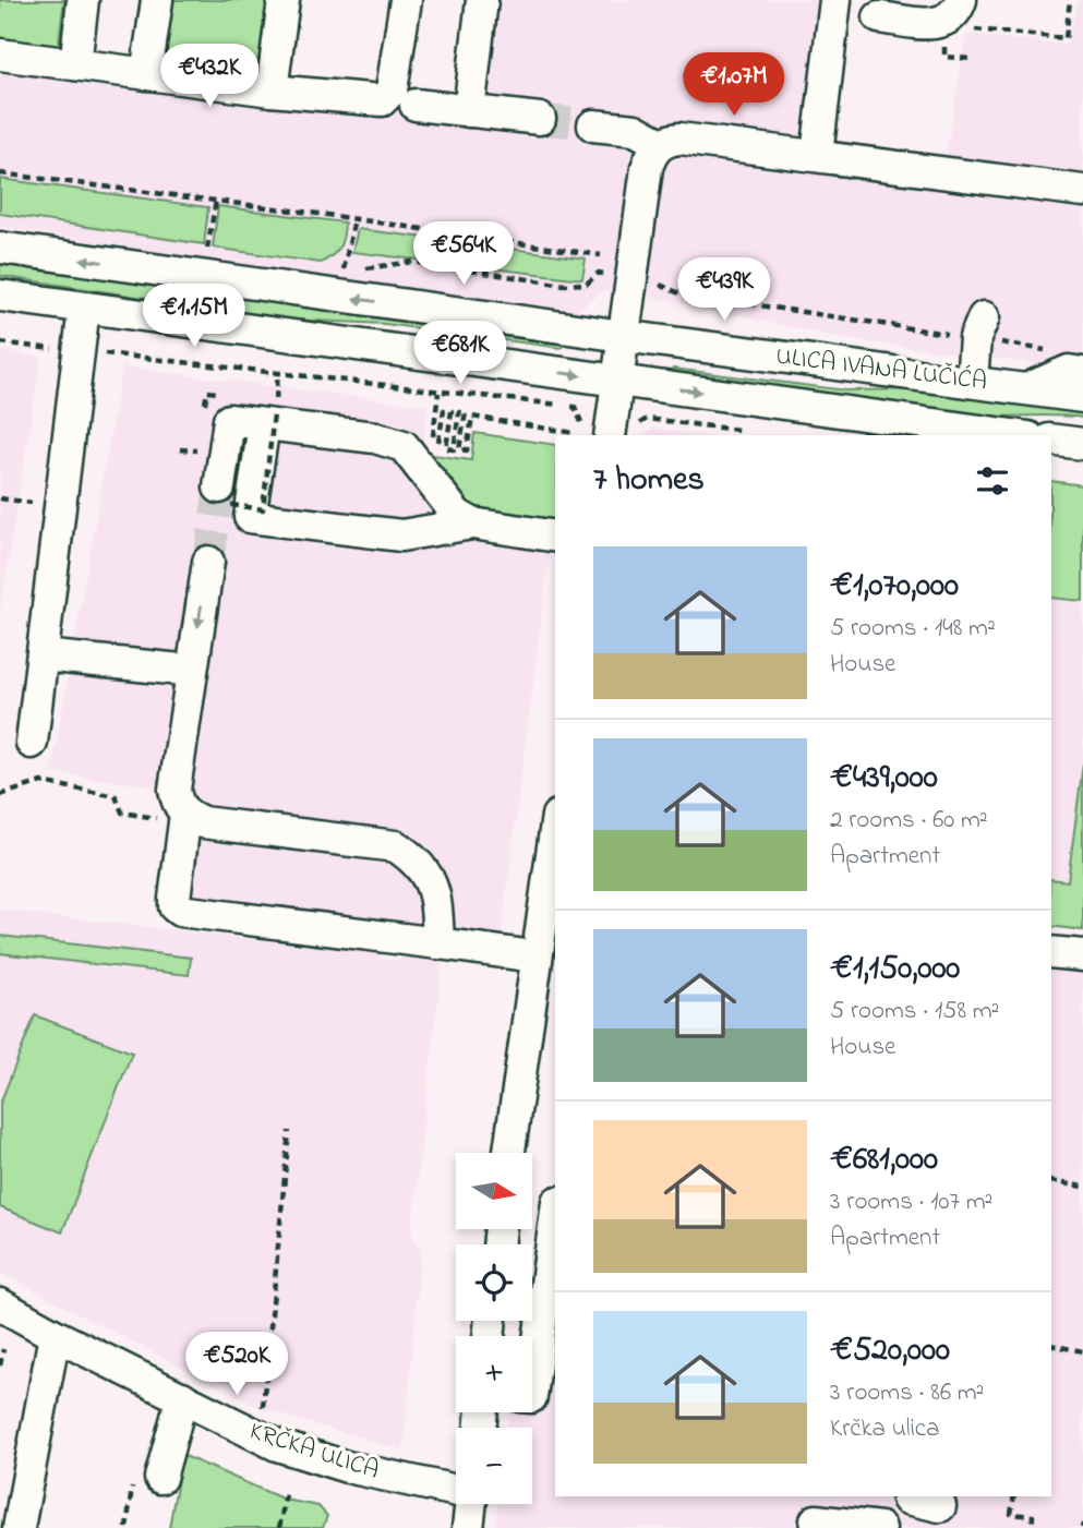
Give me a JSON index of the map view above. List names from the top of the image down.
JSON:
{
  "streets": {
    "street": ["ULICA IVANA LUČIĆA", "KRČKA ULICA"]
  },
  "north": "right",
  "page": {
    "price": [
      "€432K",
      "€1.07M",
      "€564K",
      "€439K",
      "€1.15M",
      "€681K",
      "€520K"
    ],
    "heading": "7 homes",
    "list": [
      {
        "name": "€1,070,000",
        "note": "5 rooms · 148 m² · House"
      },
      {
        "name": "€439,000",
        "note": "2 rooms · 60 m² · Apartment"
      },
      {
        "name": "€1,150,000",
        "note": "5 rooms · 158 m² · House"
      },
      {
        "name": "€681,000",
        "note": "3 rooms · 107 m² · Apartment"
      },
      {
        "name": "€520,000",
        "note": "3 rooms · 86 m² · Krčka ulica"
      }
    ],
    "map_buttons": ["+", "−"]
  }
}
